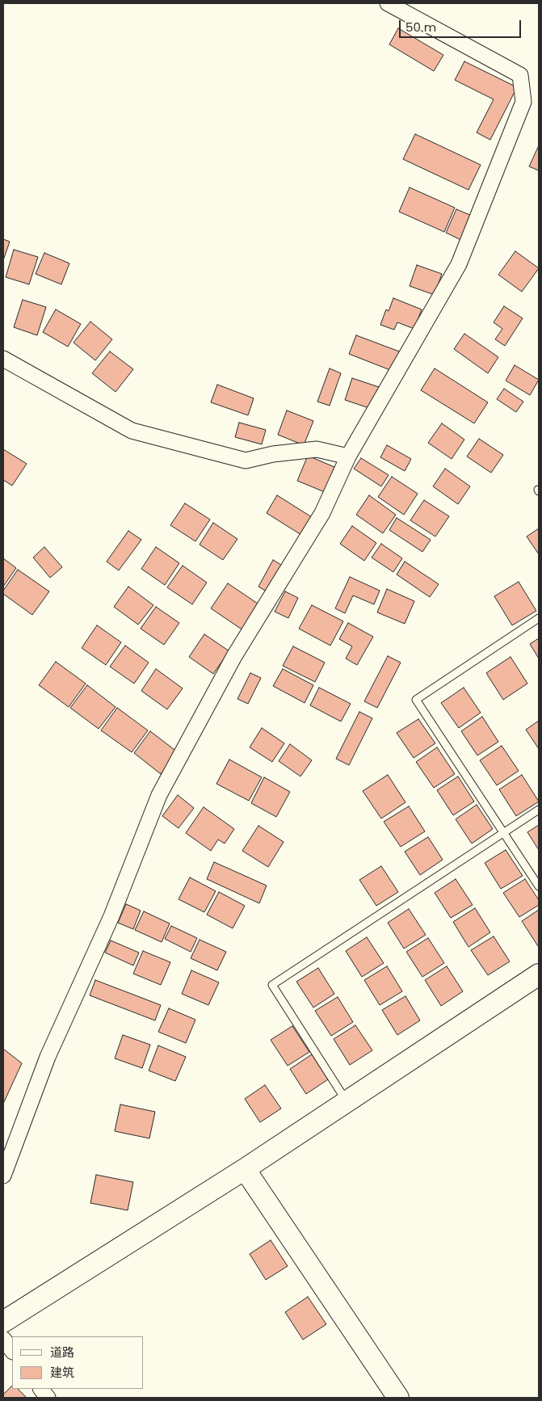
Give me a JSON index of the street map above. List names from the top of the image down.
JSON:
{
  "legend": ["道路", "建筑"],
  "scale_bar": "50 m"
}
